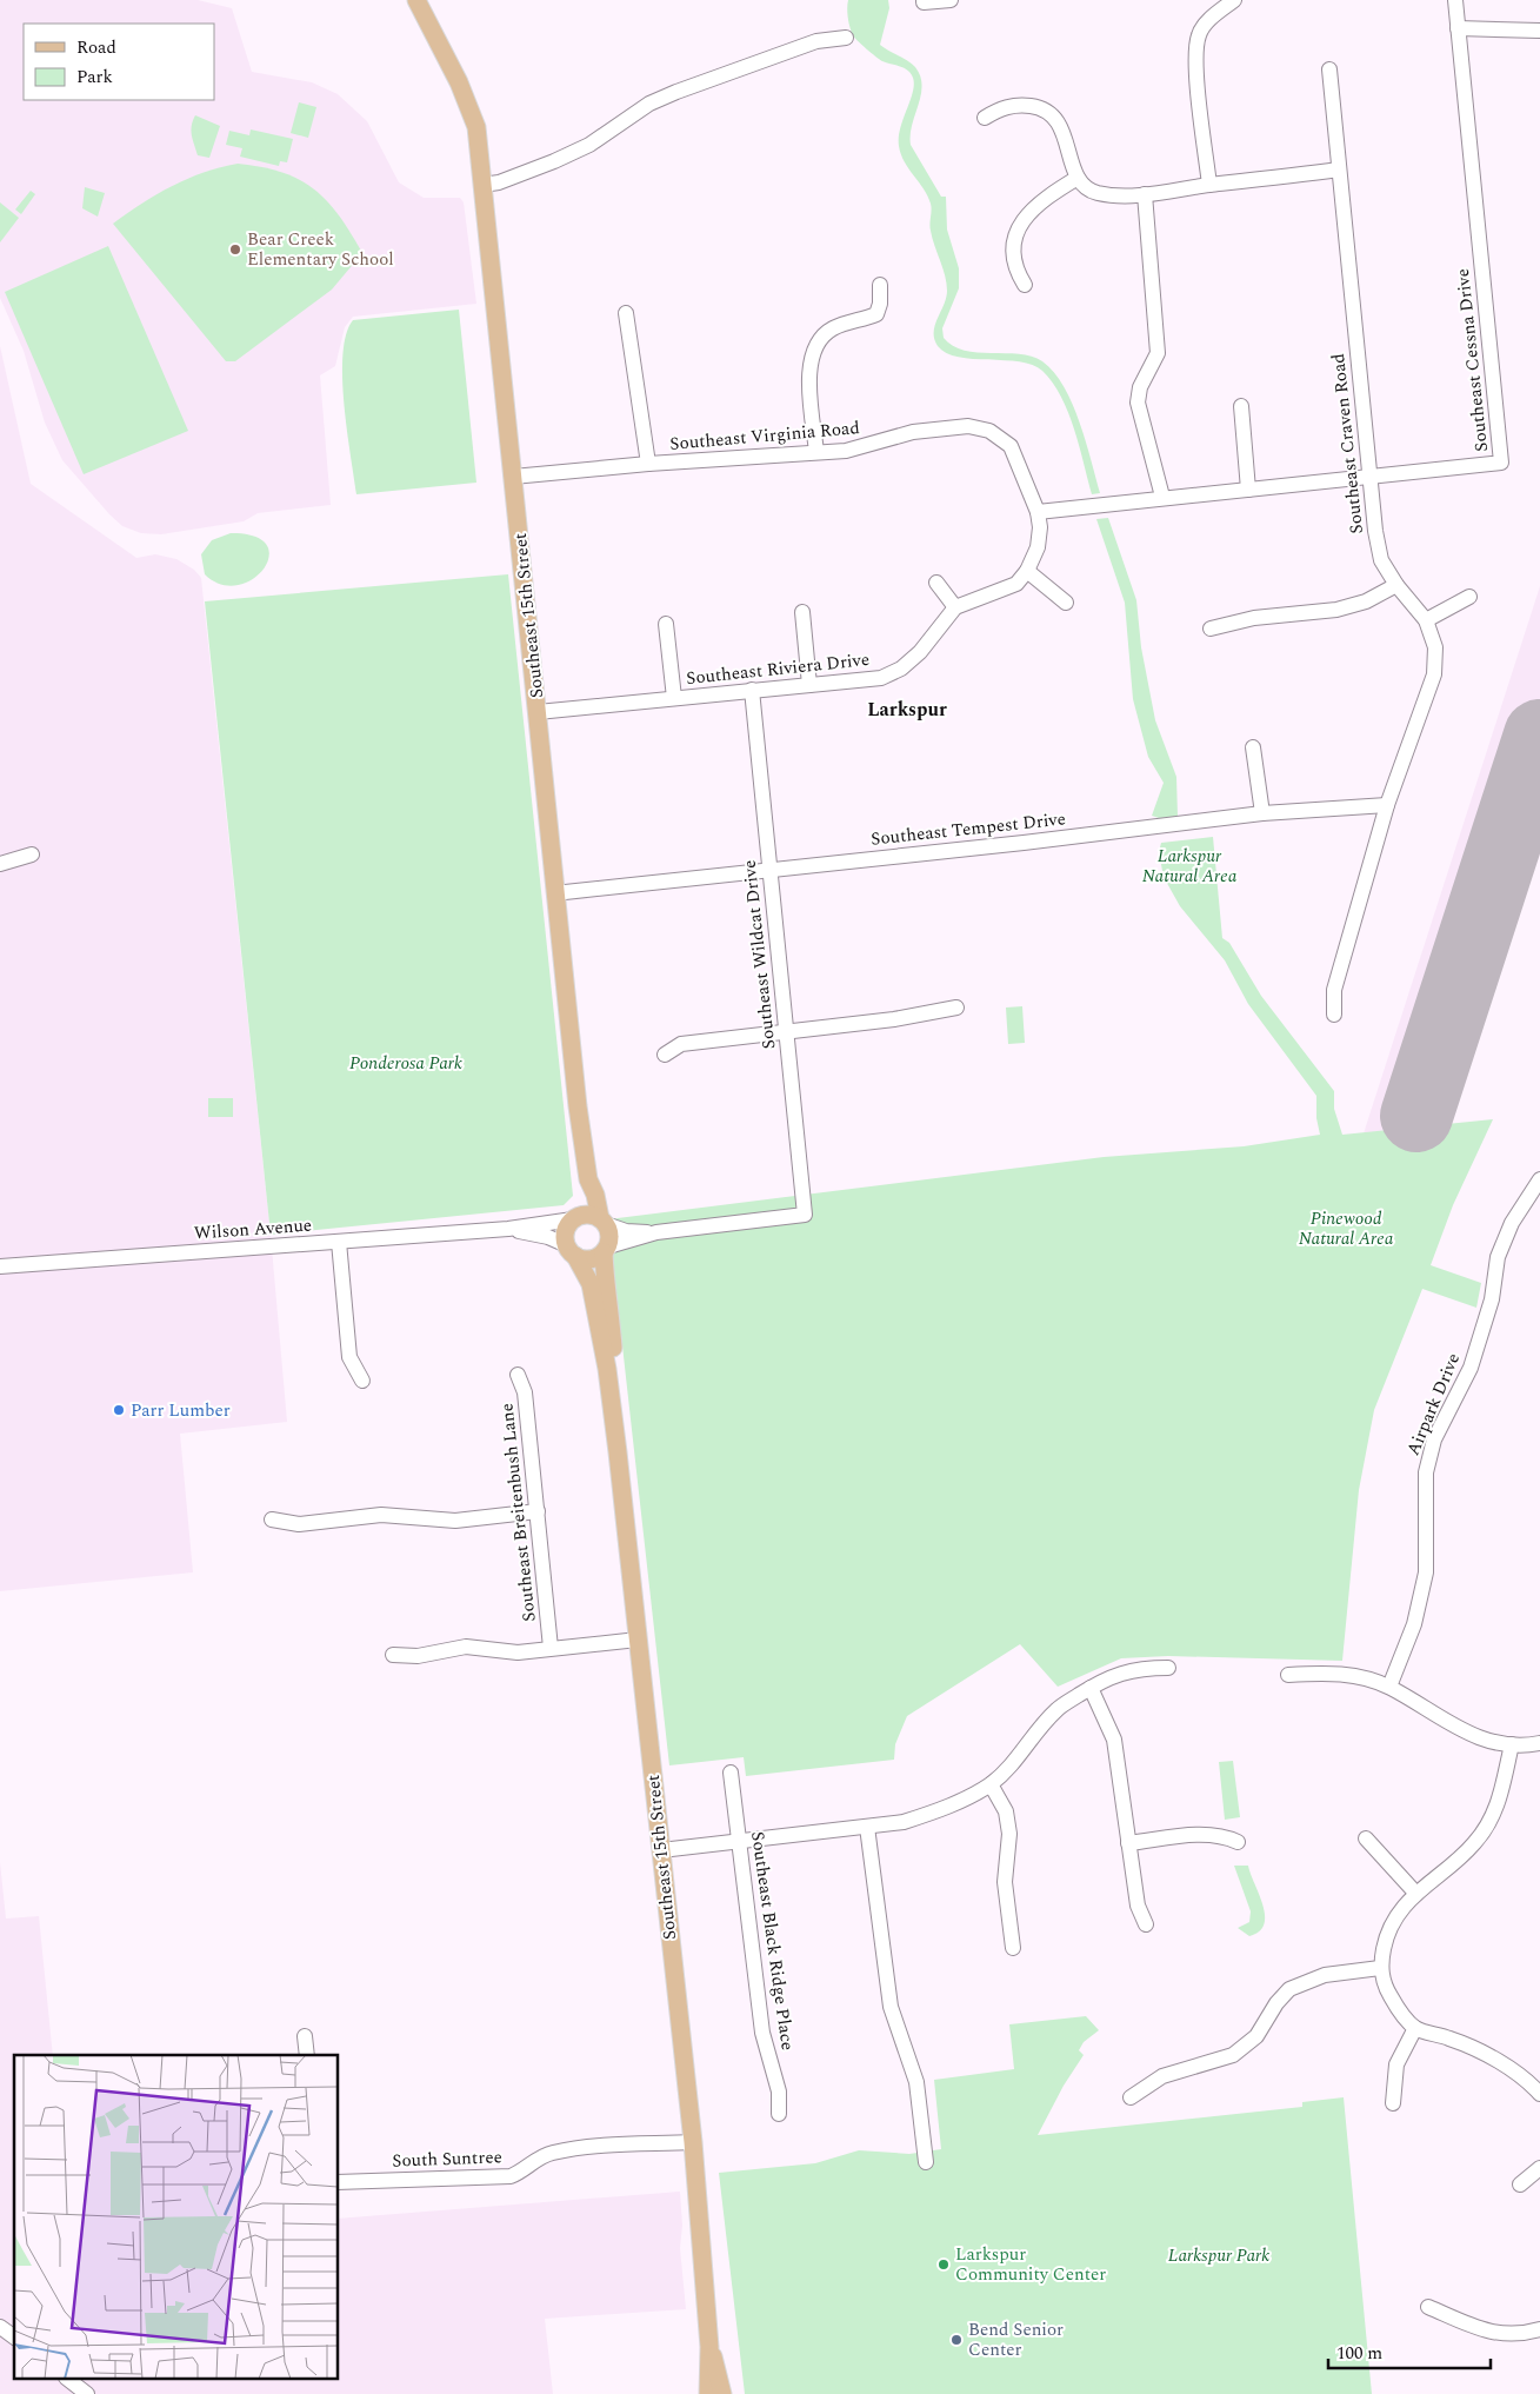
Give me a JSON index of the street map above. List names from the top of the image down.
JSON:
{
  "streets": {
    "main road": ["Southeast 15th Street"],
    "street": [
      "Southeast Cessna Drive",
      "Southeast Virginia Road",
      "Southeast Craven Road",
      "Southeast Riviera Drive",
      "Southeast Tempest Drive",
      "Southeast Wildcat Drive",
      "Wilson Avenue",
      "Airpark Drive",
      "Southeast Breitenbush Lane",
      "Southeast Black Ridge Place",
      "South Suntree"
    ]
  },
  "crossings": [
    ["Southeast Cessna Drive", "Southeast Virginia Road"],
    ["Southeast Cessna Drive", "Southeast Craven Road"],
    ["Southeast Virginia Road", "Southeast 15th Street"],
    ["Southeast Craven Road", "Southeast Tempest Drive"],
    ["Southeast 15th Street", "Southeast Riviera Drive"],
    ["Southeast 15th Street", "Southeast Tempest Drive"],
    ["Southeast 15th Street", "Wilson Avenue"],
    ["Southeast 15th Street", "South Suntree"],
    ["Southeast Riviera Drive", "Southeast Wildcat Drive"],
    ["Southeast Tempest Drive", "Southeast Wildcat Drive"]
  ],
  "districts": ["Larkspur"],
  "parks": [
    "Larkspur Natural Area",
    "Ponderosa Park",
    "Pinewood Natural Area",
    "Larkspur Park"
  ],
  "places": [
    "Bear Creek Elementary School",
    "Parr Lumber",
    "Larkspur Community Center",
    "Bend Senior Center"
  ],
  "legend": ["Road", "Park"],
  "scale_bar": "100 m"
}
